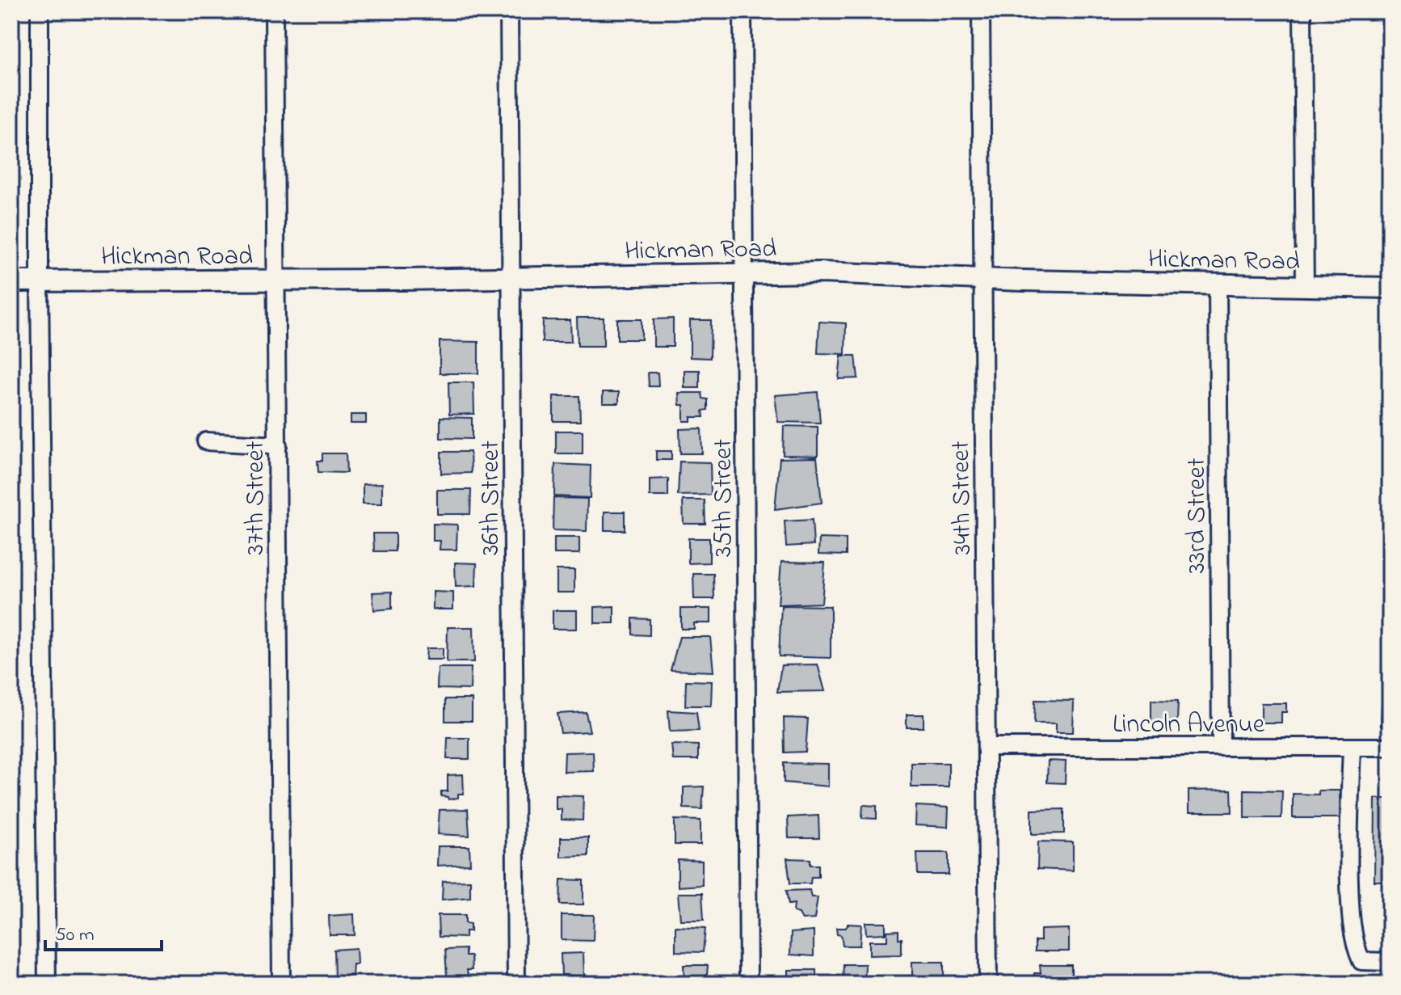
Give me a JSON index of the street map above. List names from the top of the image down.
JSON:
{
  "streets": {
    "main road": ["Hickman Road"],
    "street": [
      "37th Street",
      "36th Street",
      "35th Street",
      "34th Street",
      "33rd Street",
      "Lincoln Avenue"
    ]
  },
  "crossings": [
    ["Hickman Road", "37th Street"],
    ["Hickman Road", "36th Street"],
    ["Hickman Road", "35th Street"],
    ["Hickman Road", "34th Street"],
    ["Hickman Road", "33rd Street"],
    ["34th Street", "Lincoln Avenue"],
    ["33rd Street", "Lincoln Avenue"]
  ],
  "scale_bar": "50 m"
}
